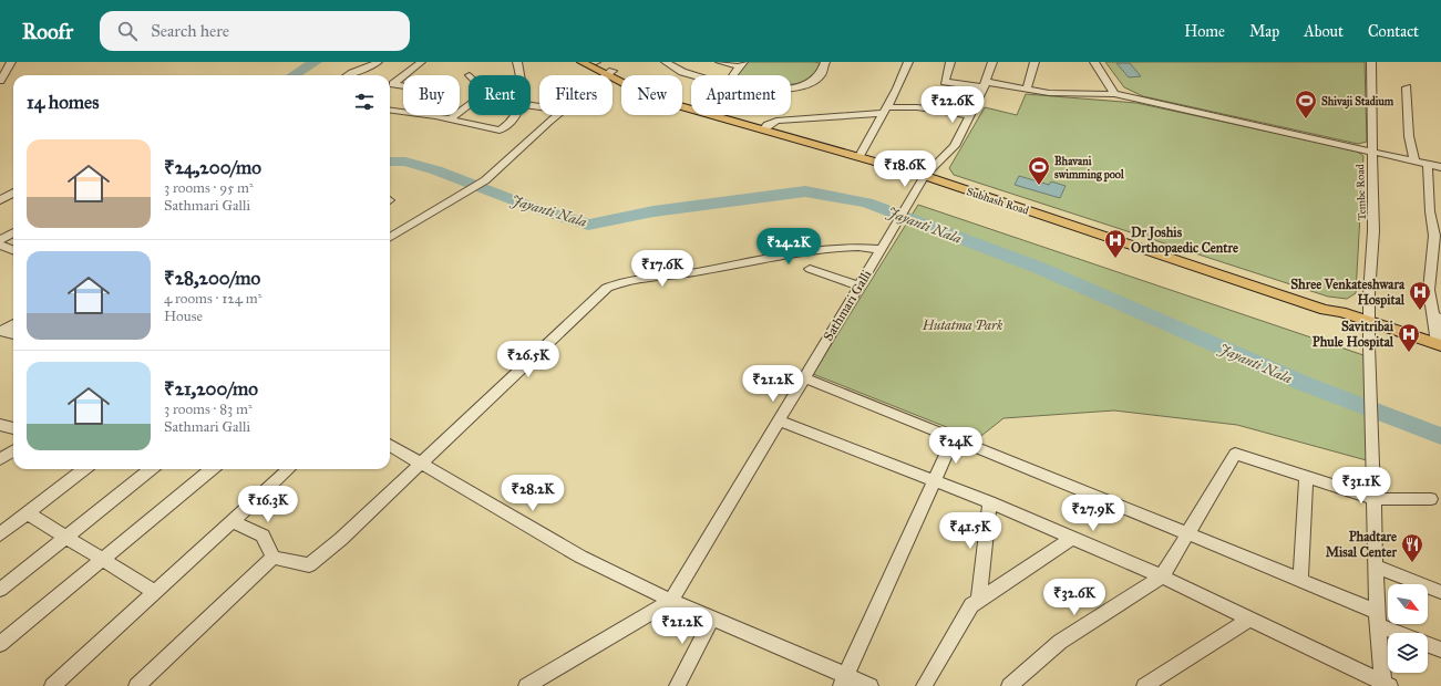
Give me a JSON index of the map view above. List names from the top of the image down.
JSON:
{
  "streets": {
    "main road": ["Subhash Road"],
    "street": ["Tembe Road", "Sathmari Galli"]
  },
  "crossings": [
    ["Tembe Road", "Subhash Road"],
    ["Subhash Road", "Sathmari Galli"]
  ],
  "water": ["Jayanti Nala"],
  "parks": ["Hutatma Park"],
  "places": {
    "sports": ["Shivaji Stadium", "Bhavani swimming pool"],
    "hospital": ["Dr Joshis Orthopaedic Centre", "Shree Venkateshwara Hospital", "Savitribai Phule Hospital"],
    "restaurant": ["Phadtare Misal Center"]
  },
  "north": "bottom right",
  "page": {
    "header": "Roofr",
    "search": "Search here",
    "nav": [
      "Home",
      "Map",
      "About",
      "Contact"
    ],
    "chip": [
      "Buy",
      "Rent",
      "Filters",
      "New",
      "Apartment"
    ],
    "heading": "14 homes",
    "price": [
      "₹22.6K",
      "₹18.6K",
      "₹24.2K",
      "₹17.6K",
      "₹26.5K",
      "₹21.2K",
      "₹24K",
      "₹31.1K",
      "₹28.2K",
      "₹16.3K",
      "₹27.9K",
      "₹41.5K",
      "₹32.6K",
      "₹21.2K"
    ],
    "list": [
      {
        "name": "₹24,200/mo",
        "note": "3 rooms · 95 m² · Sathmari Galli"
      },
      {
        "name": "₹28,200/mo",
        "note": "4 rooms · 124 m² · House"
      },
      {
        "name": "₹21,200/mo",
        "note": "3 rooms · 83 m² · Sathmari Galli"
      }
    ]
  }
}
